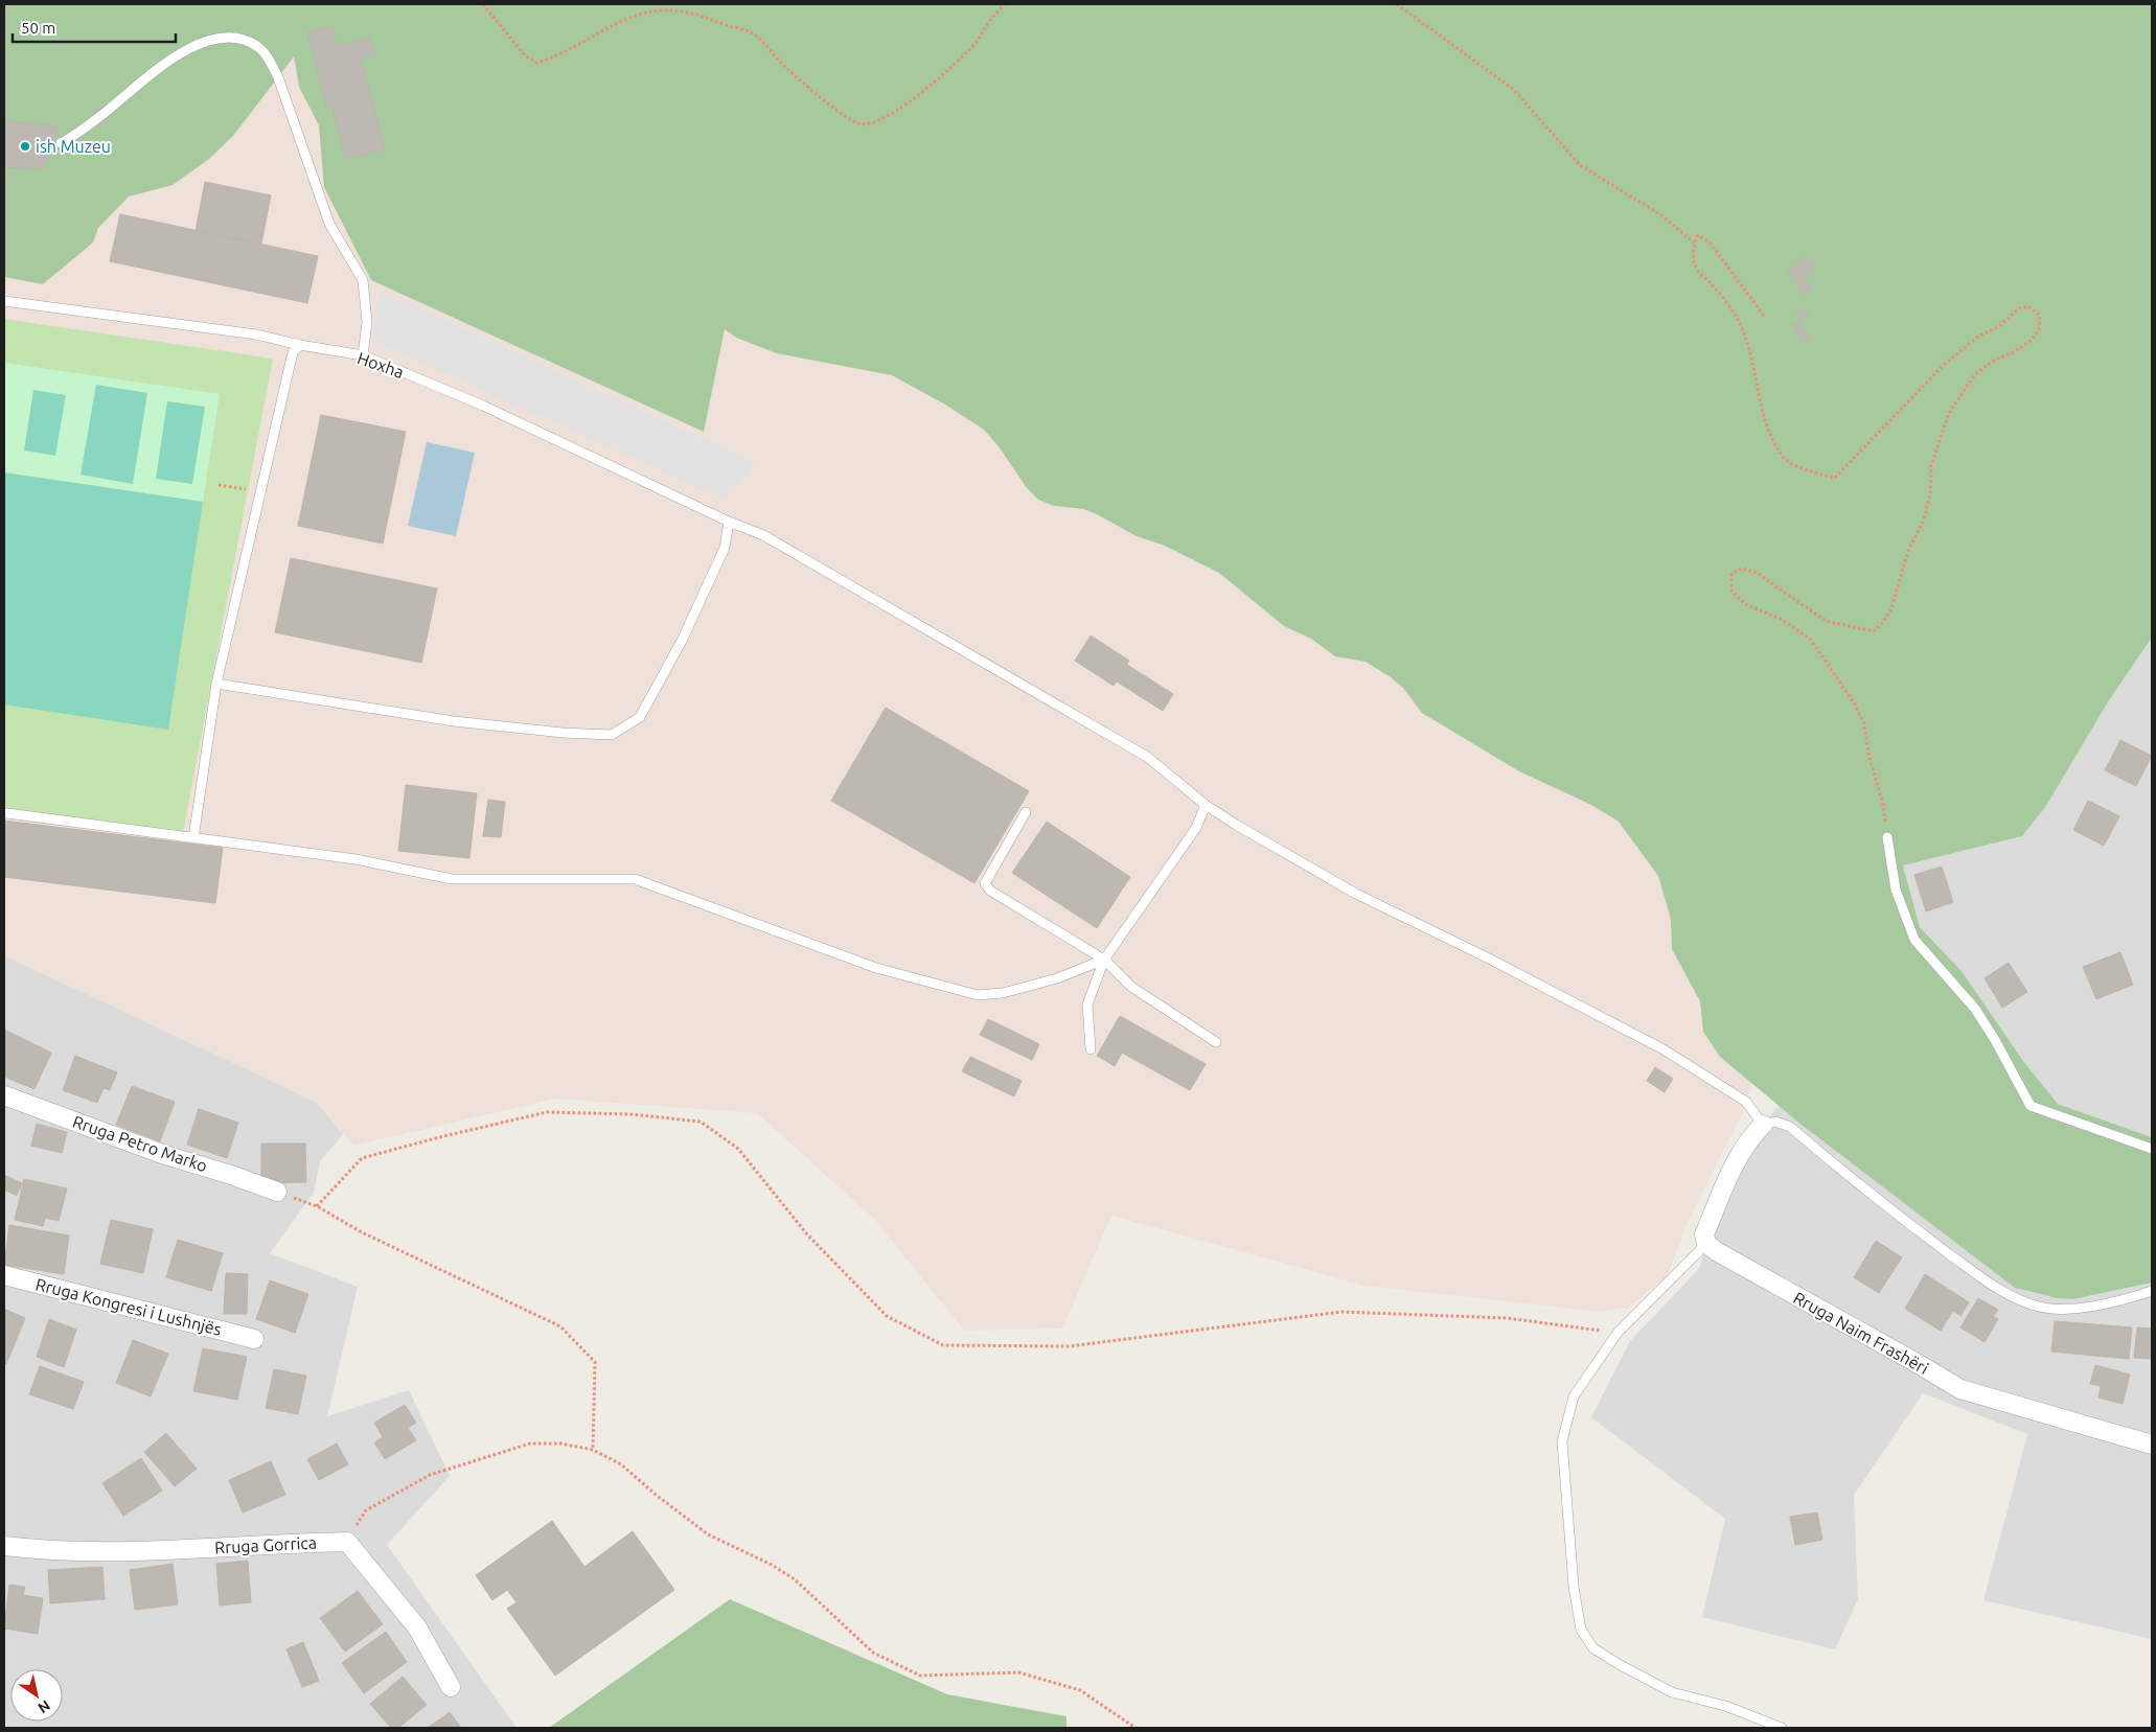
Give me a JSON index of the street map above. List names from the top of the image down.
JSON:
{
  "streets": {
    "street": [
      "Rruga Petro Marko",
      "Rruga Kongresi i Lushnjës",
      "Rruga Naim Frashëri",
      "Rruga Gorrica"
    ],
    "lane": ["Hoxha"]
  },
  "places": ["ish Muzeu"],
  "scale_bar": "50 m",
  "north": "bottom right"
}
